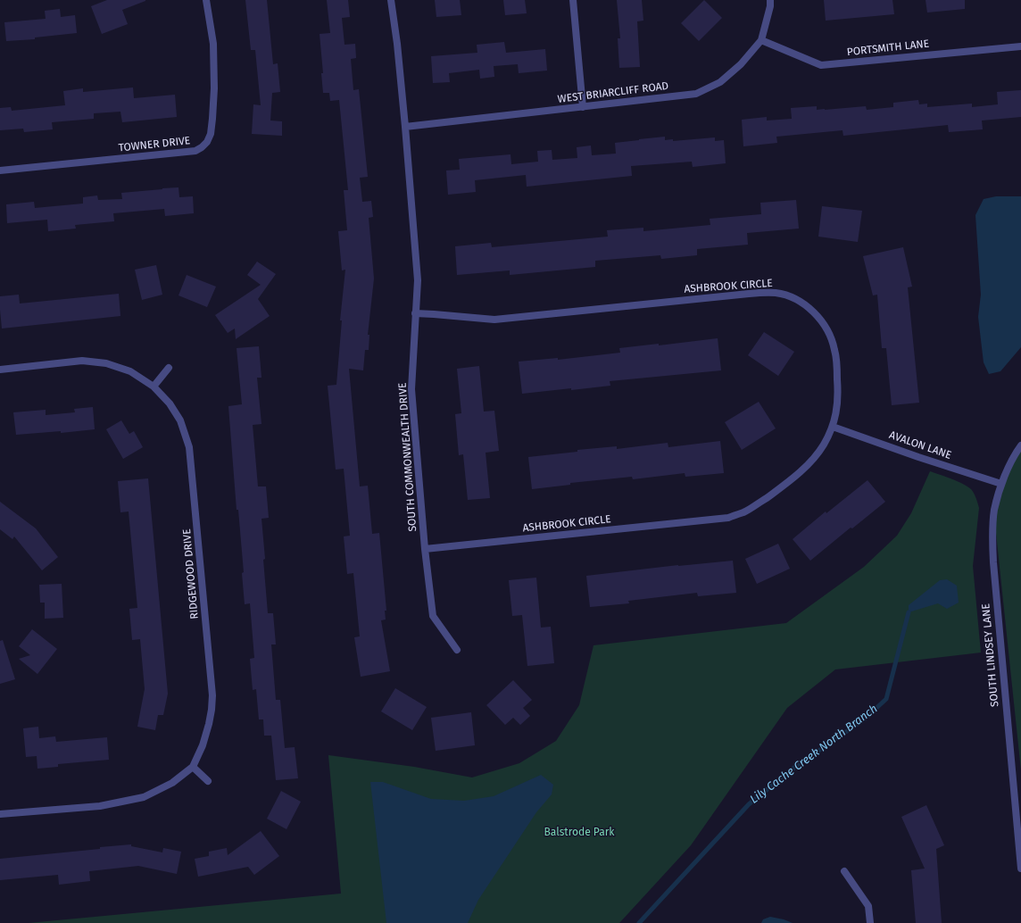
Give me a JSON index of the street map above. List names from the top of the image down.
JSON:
{
  "streets": {
    "street": [
      "PORTSMITH LANE",
      "WEST BRIARCLIFF ROAD",
      "TOWNER DRIVE",
      "ASHBROOK CIRCLE",
      "AVALON LANE",
      "SOUTH COMMONWEALTH DRIVE",
      "RIDGEWOOD DRIVE",
      "SOUTH LINDSEY LANE"
    ]
  },
  "crossings": [
    ["PORTSMITH LANE", "WEST BRIARCLIFF ROAD"],
    ["WEST BRIARCLIFF ROAD", "SOUTH COMMONWEALTH DRIVE"],
    ["ASHBROOK CIRCLE", "AVALON LANE"],
    ["ASHBROOK CIRCLE", "SOUTH COMMONWEALTH DRIVE"],
    ["AVALON LANE", "SOUTH LINDSEY LANE"]
  ],
  "water": ["Lily Cache Creek North Branch"],
  "parks": ["Balstrode Park"]
}
